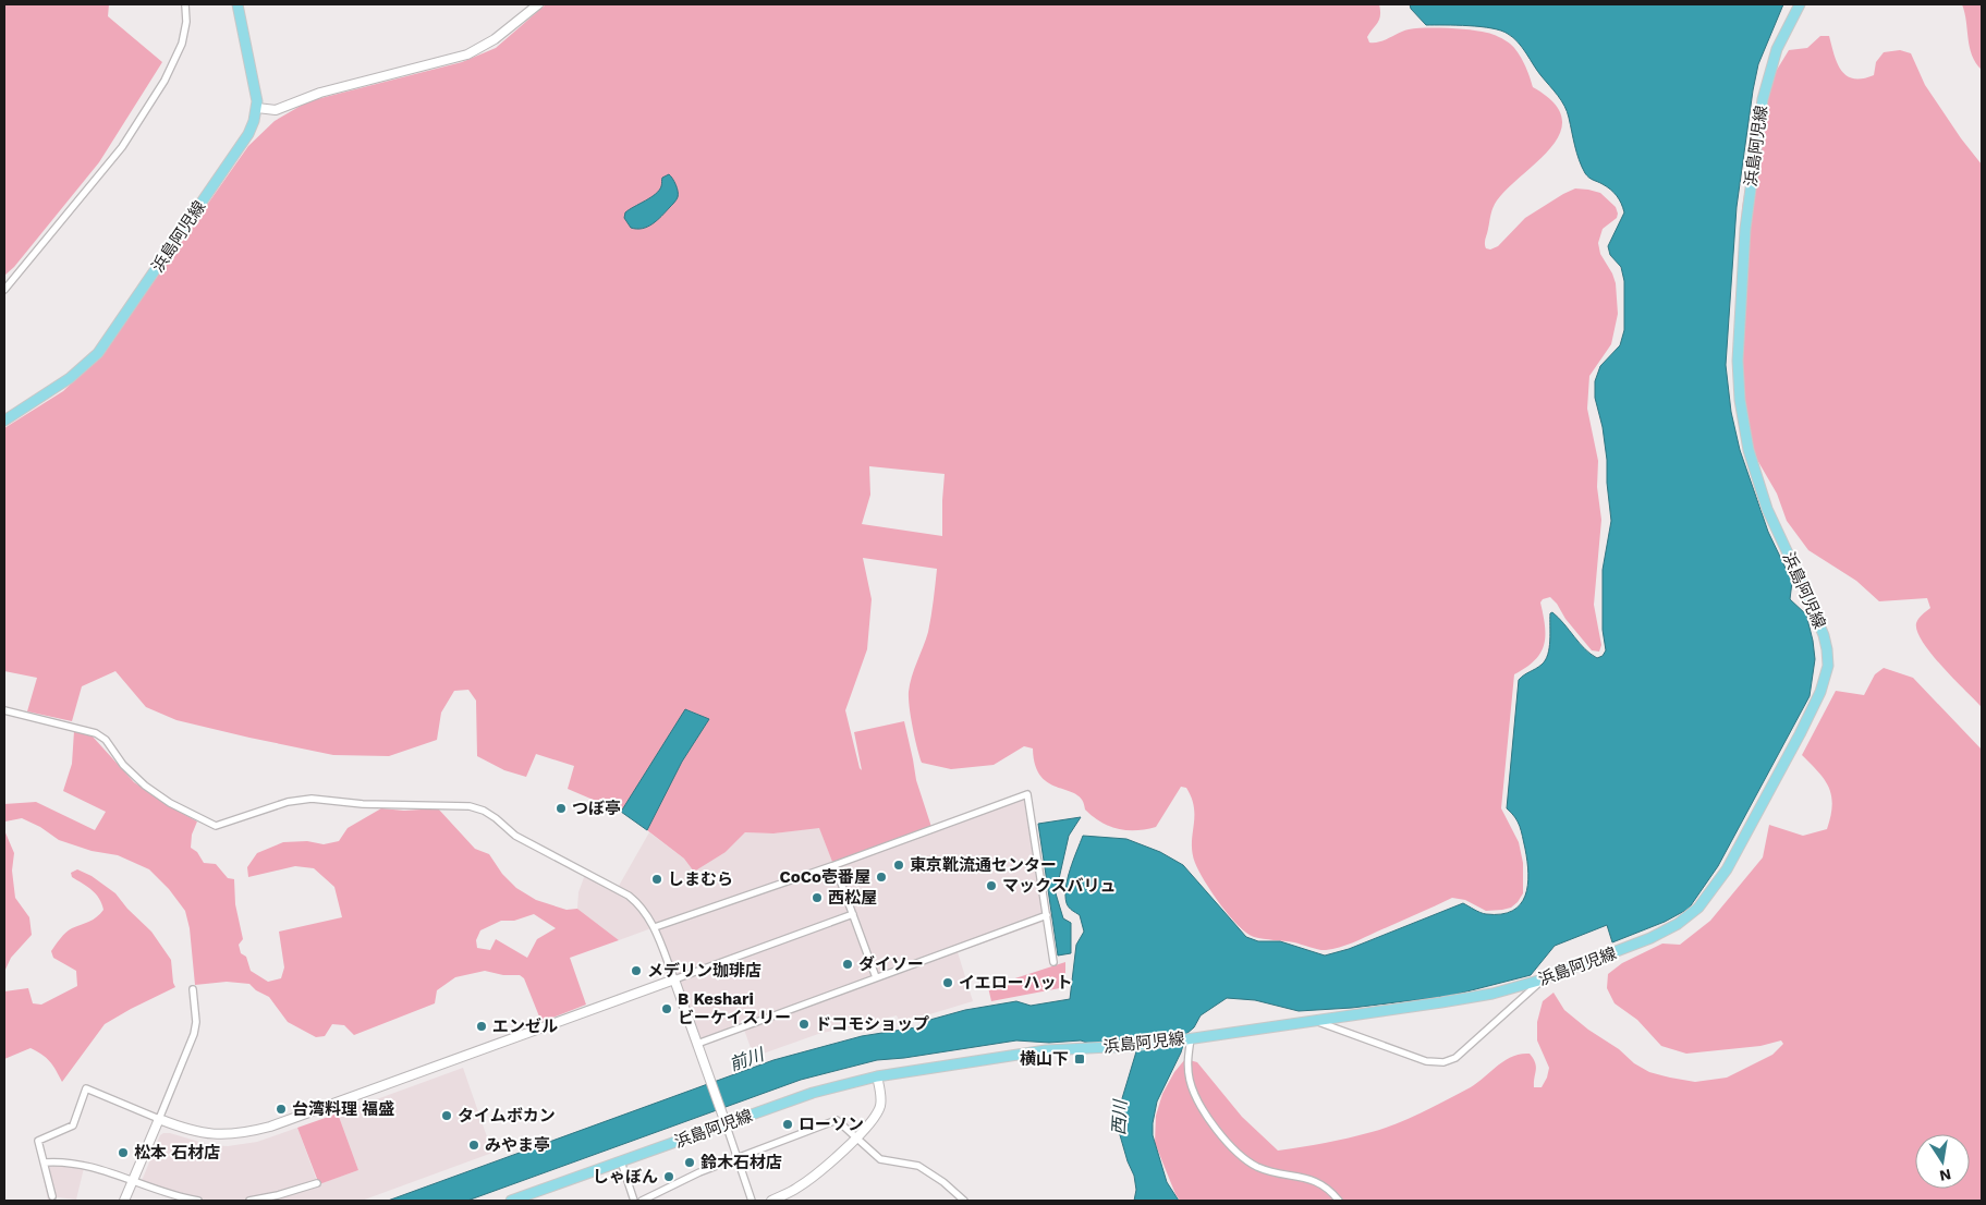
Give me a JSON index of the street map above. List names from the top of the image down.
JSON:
{
  "streets": {
    "main road": ["浜島阿児線"]
  },
  "water": ["前川", "西川"],
  "places": {
    "other": [
      "つぼ亭",
      "東京靴流通センター",
      "CoCo壱番屋",
      "しまむら",
      "マックスバリュ",
      "西松屋",
      "ダイソー",
      "メデリン珈琲店",
      "イエローハット",
      "B Keshari ビーケイスリー",
      "ドコモショップ",
      "エンゼル",
      "台湾料理 福盛",
      "タイムボカン",
      "ローソン",
      "みやま亭",
      "松本 石材店",
      "鈴木石材店",
      "しゃぼん"
    ],
    "transit": ["横山下"]
  },
  "north": "bottom"
}
